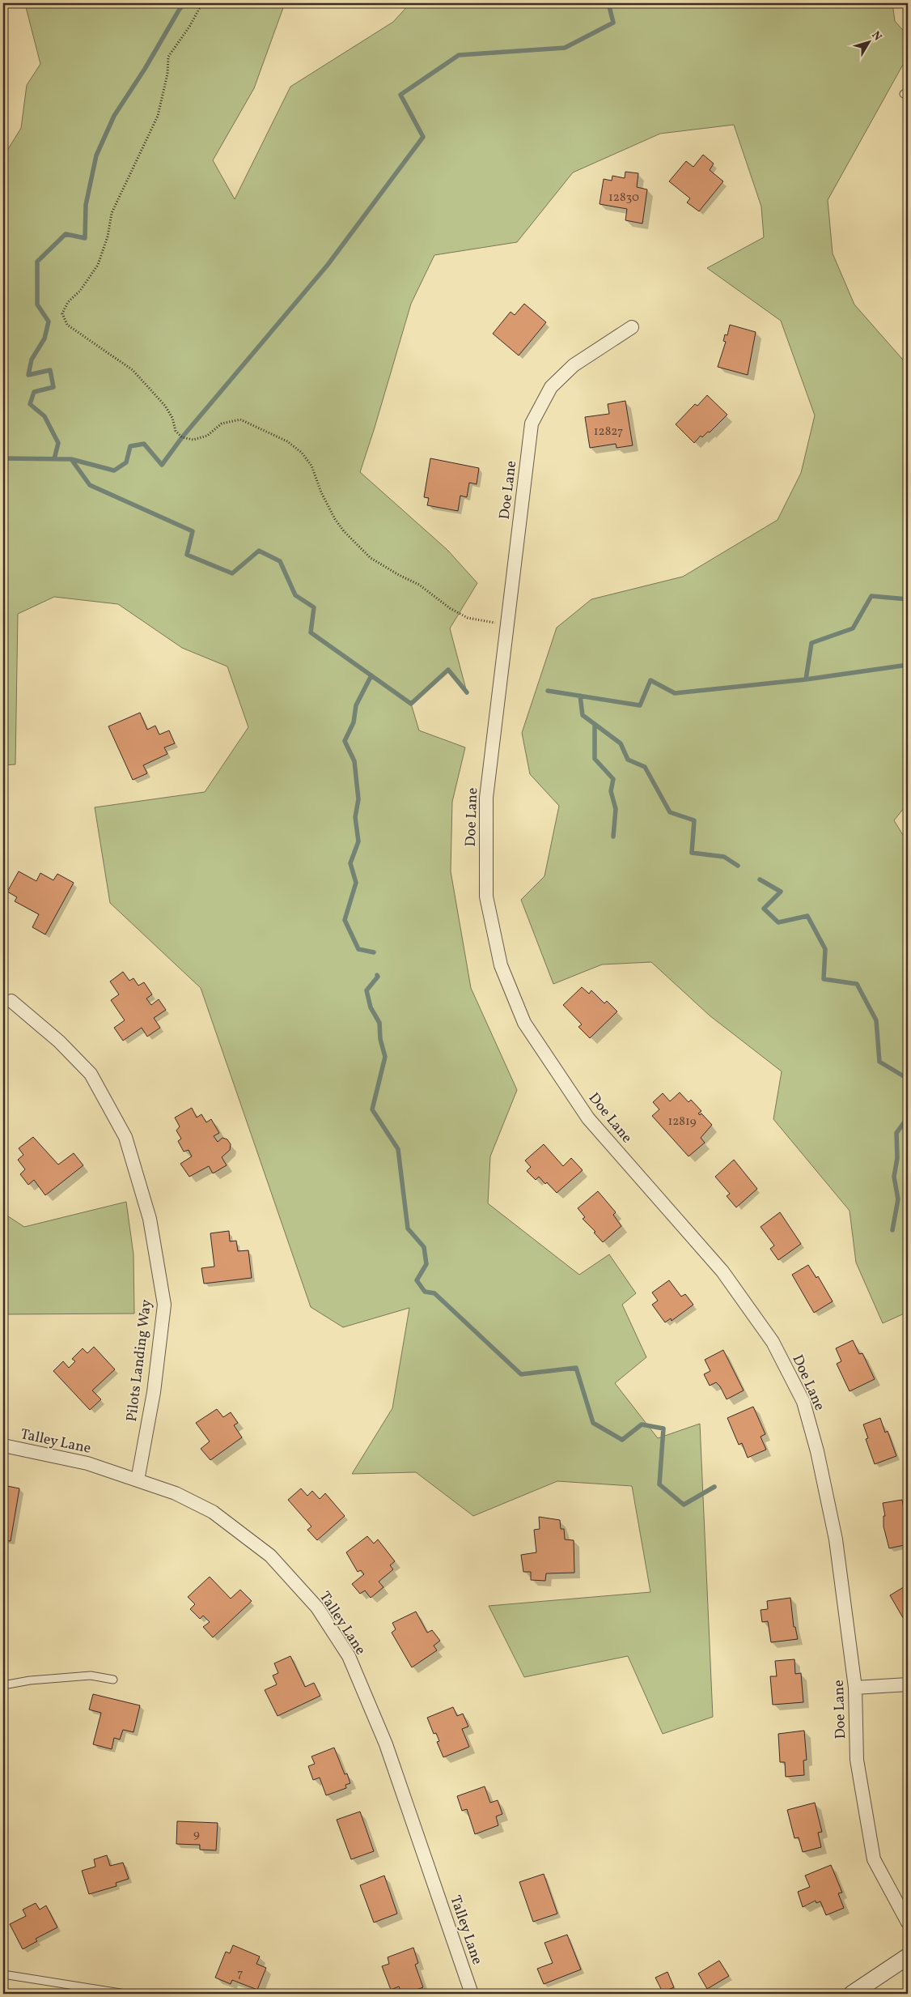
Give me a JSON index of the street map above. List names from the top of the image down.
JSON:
{
  "streets": {
    "street": ["Doe Lane", "Pilots Landing Way", "Talley Lane"]
  },
  "crossings": [
    ["Pilots Landing Way", "Talley Lane"]
  ],
  "house_numbers": [
    "12830",
    "12827",
    "12819",
    "9",
    "7"
  ],
  "north": "top right"
}
